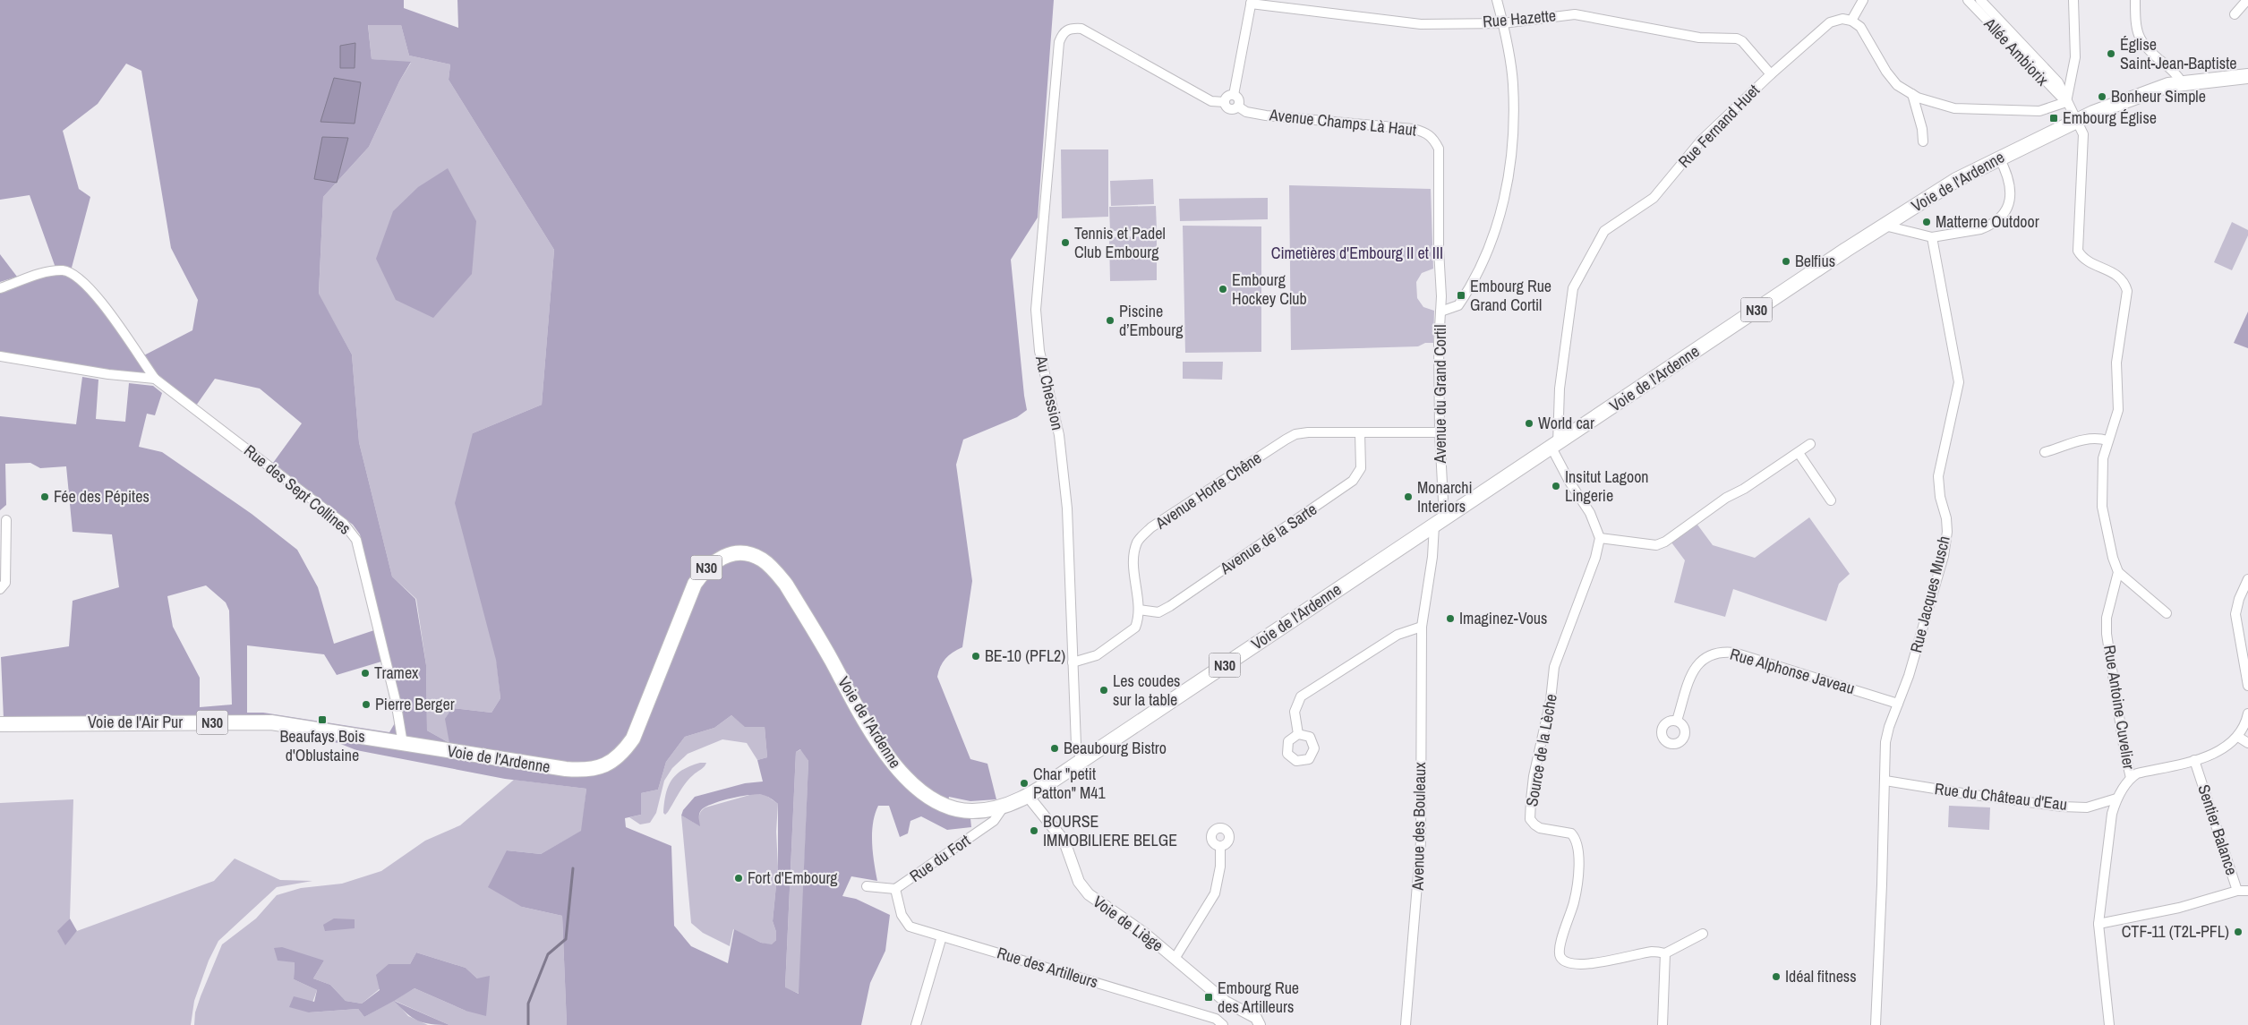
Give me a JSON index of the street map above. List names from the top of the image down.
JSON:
{
  "streets": {
    "main road": ["Voie de l'Ardenne", "N30", "Voie de l'Air Pur"],
    "street": [
      "Rue Hazette",
      "Allée Ambiorix",
      "Avenue Champs Là Haut",
      "Rue Fernand Huet",
      "Au Chession",
      "Avenue du Grand Cortil",
      "Rue des Sept Collines",
      "Avenue Horte Chêne",
      "Avenue de la Sarte",
      "Rue Jacques Musch",
      "Rue Alphonse Javeau",
      "Rue Antoine Cuvelier",
      "Source de la Lèche",
      "Rue du Château d'Eau",
      "Avenue des Bouleaux",
      "Sentier Balance",
      "Rue du Fort",
      "Voie de Liège",
      "Rue des Artilleurs"
    ]
  },
  "crossings": [
    ["Rue Hazette", "Rue Fernand Huet"],
    ["Rue Hazette", "Avenue du Grand Cortil"],
    ["Allée Ambiorix", "Voie de l'Ardenne"],
    ["Avenue Champs Là Haut", "Au Chession"],
    ["Avenue Champs Là Haut", "Avenue du Grand Cortil"],
    ["Rue Fernand Huet", "Voie de l'Ardenne"],
    ["Voie de l'Ardenne", "Au Chession"],
    ["Voie de l'Ardenne", "Avenue du Grand Cortil"],
    ["Voie de l'Ardenne", "Rue des Sept Collines"],
    ["Voie de l'Ardenne", "Voie de l'Air Pur"],
    ["Voie de l'Ardenne", "Avenue des Bouleaux"],
    ["Voie de l'Ardenne", "Rue du Fort"],
    ["Voie de l'Ardenne", "Voie de Liège"],
    ["Au Chession", "Avenue Horte Chêne"],
    ["Avenue du Grand Cortil", "Avenue Horte Chêne"],
    ["Avenue du Grand Cortil", "Avenue des Bouleaux"],
    ["Rue des Sept Collines", "Voie de l'Air Pur"],
    ["Avenue Horte Chêne", "Avenue de la Sarte"],
    ["Rue Jacques Musch", "Rue Alphonse Javeau"],
    ["Rue Jacques Musch", "Rue du Château d'Eau"],
    ["Rue Antoine Cuvelier", "Rue du Château d'Eau"],
    ["Rue du Fort", "Rue des Artilleurs"]
  ],
  "parks": ["Cimetières d'Embourg II et III"],
  "places": {
    "other": [
      "Église Saint-Jean-Baptiste",
      "Bonheur Simple",
      "Matterne Outdoor",
      "Tennis et Padel Club Embourg",
      "Belfius",
      "Embourg Hockey Club",
      "Piscine d’Embourg",
      "World car",
      "Insitut Lagoon Lingerie",
      "Fée des Pépites",
      "Monarchi Interiors",
      "Imaginez-Vous",
      "BE-10 (PFL2)",
      "Tramex",
      "Les coudes sur la table",
      "Pierre Berger",
      "Beaubourg Bistro",
      "Char \"petit Patton\" M41",
      "BOURSE IMMOBILIERE BELGE",
      "Fort d'Embourg",
      "CTF-11 (T2L-PFL)",
      "Idéal fitness"
    ],
    "transit": [
      "Embourg Église",
      "Embourg Rue Grand Cortil",
      "Beaufays Bois d'Oblustaine",
      "Embourg Rue des Artilleurs"
    ]
  }
}
